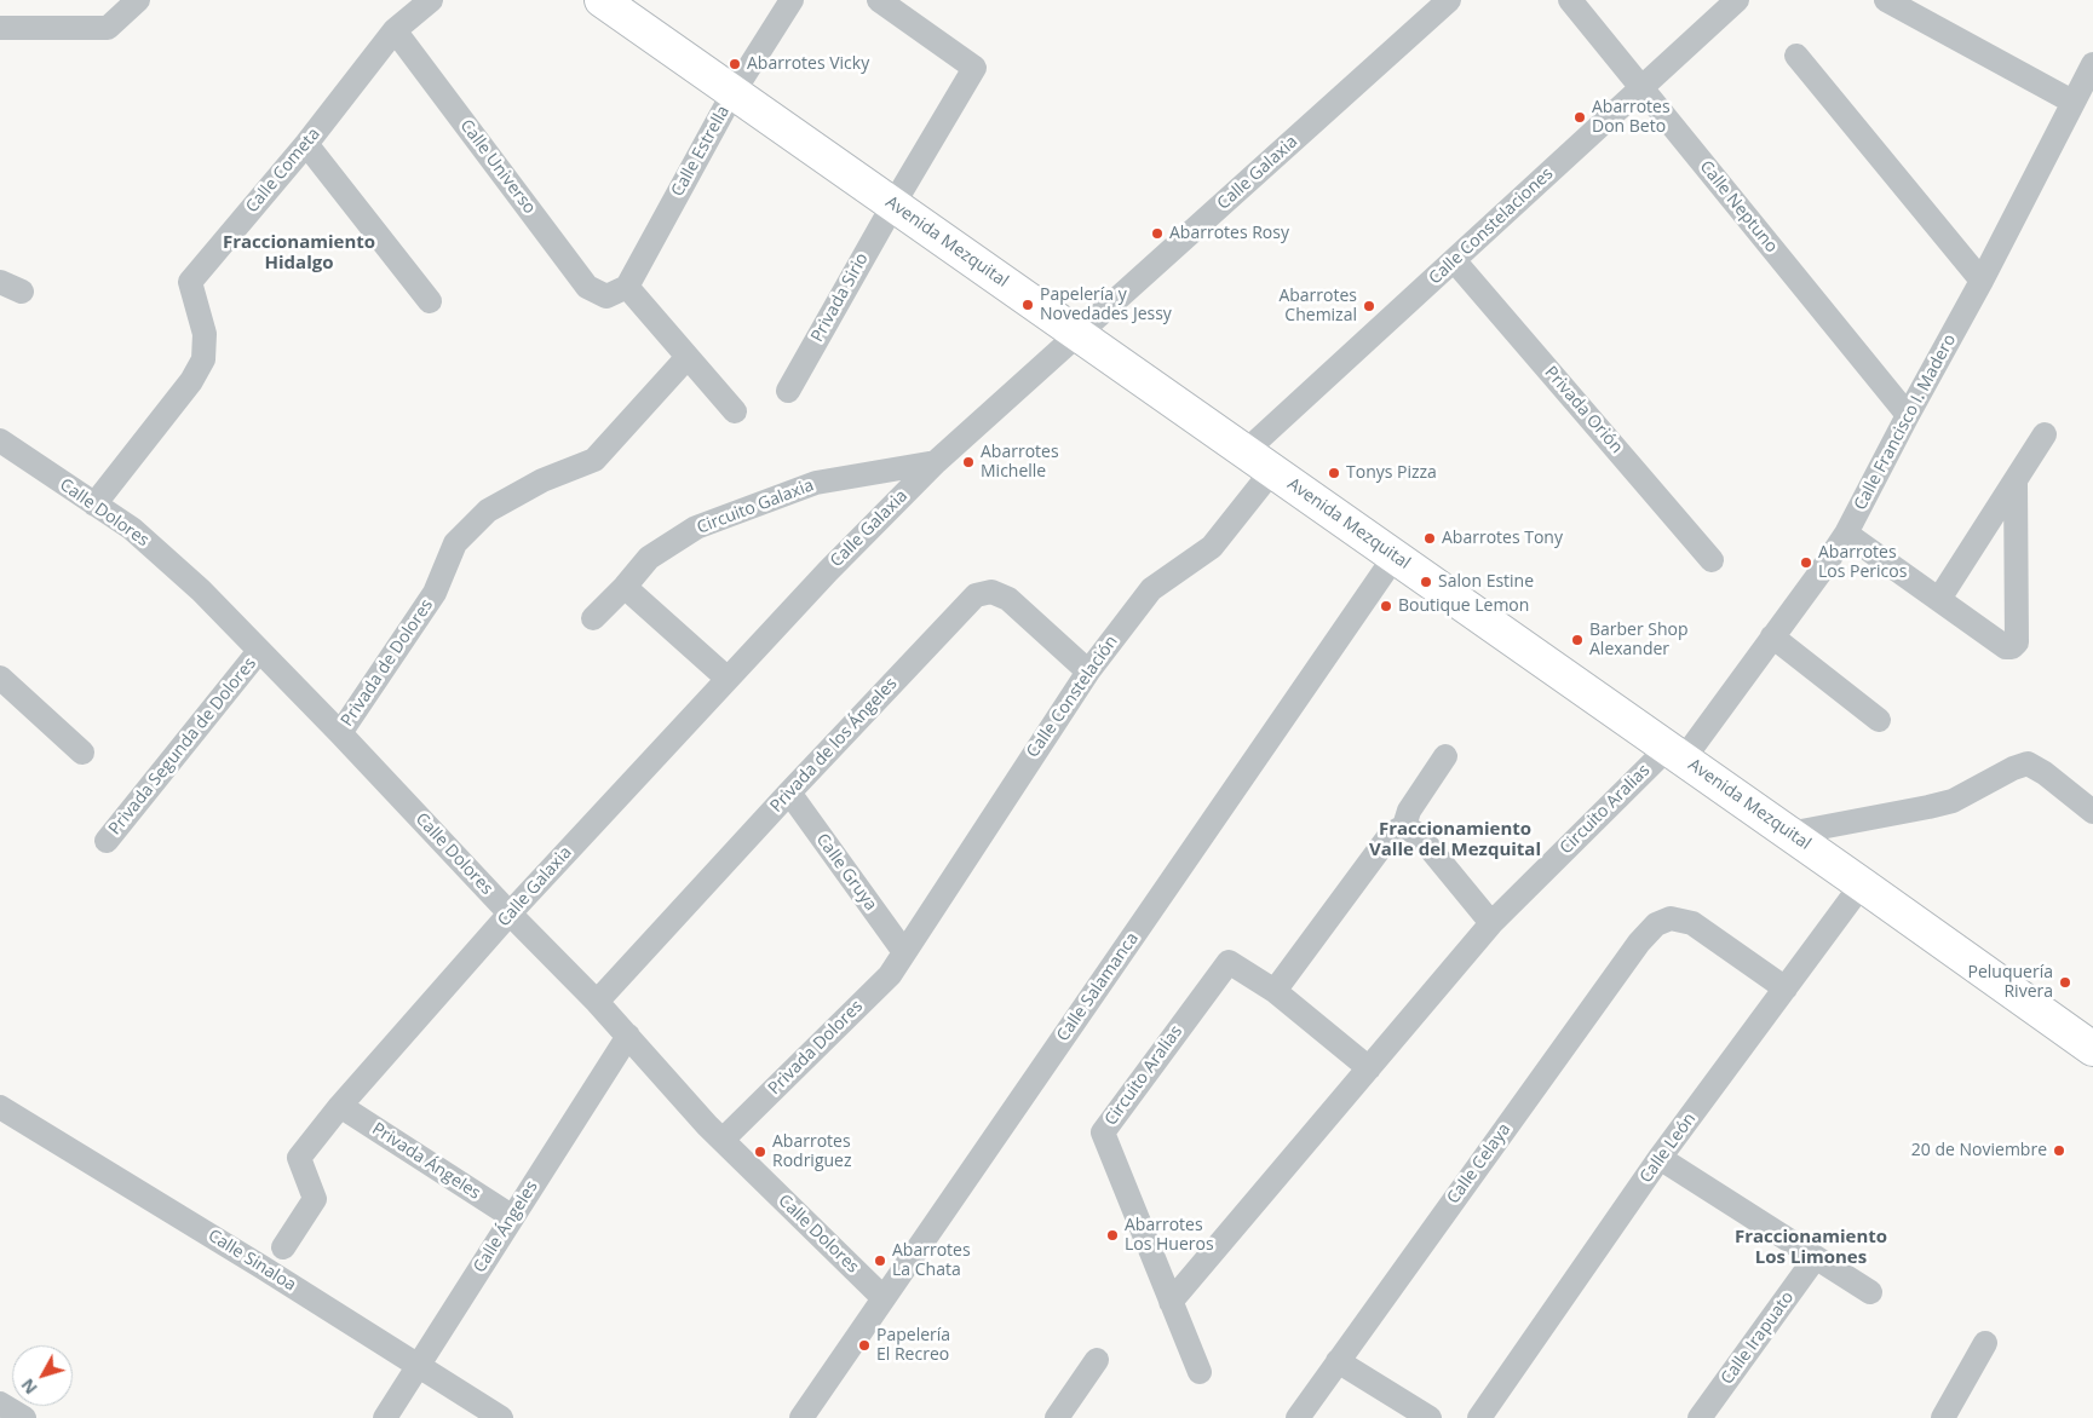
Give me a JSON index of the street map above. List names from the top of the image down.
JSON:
{
  "streets": {
    "street": [
      "Calle Estrella",
      "Calle Universo",
      "Calle Cometa",
      "Calle Galaxia",
      "Calle Neptuno",
      "Calle Constelaciones",
      "Avenida Mezquital",
      "Privada Sirio",
      "Privada Orión",
      "Calle Francisco I. Madero",
      "Circuito Galaxia",
      "Calle Dolores",
      "Privada de Dolores",
      "Calle Constelación",
      "Privada de los Ángeles",
      "Privada Segunda de Dolores",
      "Circuito Aralias",
      "Calle Gruya",
      "Calle Salamanca",
      "Privada Dolores",
      "Calle León",
      "Privada Ángeles",
      "Calle Celaya",
      "Calle Ángeles",
      "Calle Sinaloa",
      "Calle Irapuato"
    ]
  },
  "crossings": [
    ["Calle Estrella", "Calle Universo"],
    ["Calle Estrella", "Avenida Mezquital"],
    ["Calle Universo", "Calle Cometa"],
    ["Calle Universo", "Privada de Dolores"],
    ["Calle Cometa", "Calle Dolores"],
    ["Calle Galaxia", "Avenida Mezquital"],
    ["Calle Galaxia", "Circuito Galaxia"],
    ["Calle Galaxia", "Calle Dolores"],
    ["Calle Galaxia", "Privada Ángeles"],
    ["Calle Neptuno", "Calle Constelaciones"],
    ["Calle Neptuno", "Calle Francisco I. Madero"],
    ["Calle Constelaciones", "Avenida Mezquital"],
    ["Calle Constelaciones", "Privada Orión"],
    ["Avenida Mezquital", "Privada Sirio"],
    ["Avenida Mezquital", "Calle Francisco I. Madero"],
    ["Avenida Mezquital", "Calle Constelación"],
    ["Avenida Mezquital", "Circuito Aralias"],
    ["Avenida Mezquital", "Calle Salamanca"],
    ["Avenida Mezquital", "Calle León"],
    ["Calle Francisco I. Madero", "Circuito Aralias"],
    ["Calle Dolores", "Privada de Dolores"],
    ["Calle Dolores", "Privada de los Ángeles"],
    ["Calle Dolores", "Privada Segunda de Dolores"],
    ["Calle Dolores", "Calle Salamanca"],
    ["Calle Dolores", "Privada Dolores"],
    ["Calle Dolores", "Calle Ángeles"],
    ["Calle Constelación", "Privada de los Ángeles"],
    ["Calle Constelación", "Calle Gruya"],
    ["Calle Constelación", "Privada Dolores"],
    ["Privada de los Ángeles", "Calle Gruya"],
    ["Calle Gruya", "Privada Dolores"],
    ["Calle León", "Calle Celaya"],
    ["Privada Ángeles", "Calle Ángeles"],
    ["Calle Ángeles", "Calle Sinaloa"]
  ],
  "districts": ["Fraccionamiento Hidalgo", "Fraccionamiento Valle del Mezquital", "Fraccionamiento Los Limones"],
  "places": [
    "Abarrotes Vicky",
    "Abarrotes Don Beto",
    "Abarrotes Rosy",
    "Papelería y Novedades Jessy",
    "Abarrotes Chemizal",
    "Abarrotes Michelle",
    "Tonys Pizza",
    "Abarrotes Tony",
    "Abarrotes Los Pericos",
    "Salon Estine",
    "Boutique Lemon",
    "Barber Shop Alexander",
    "Peluquería Rivera",
    "20 de Noviembre",
    "Abarrotes Rodriguez",
    "Abarrotes Los Hueros",
    "Abarrotes La Chata",
    "Papelería El Recreo"
  ],
  "north": "bottom left"
}
